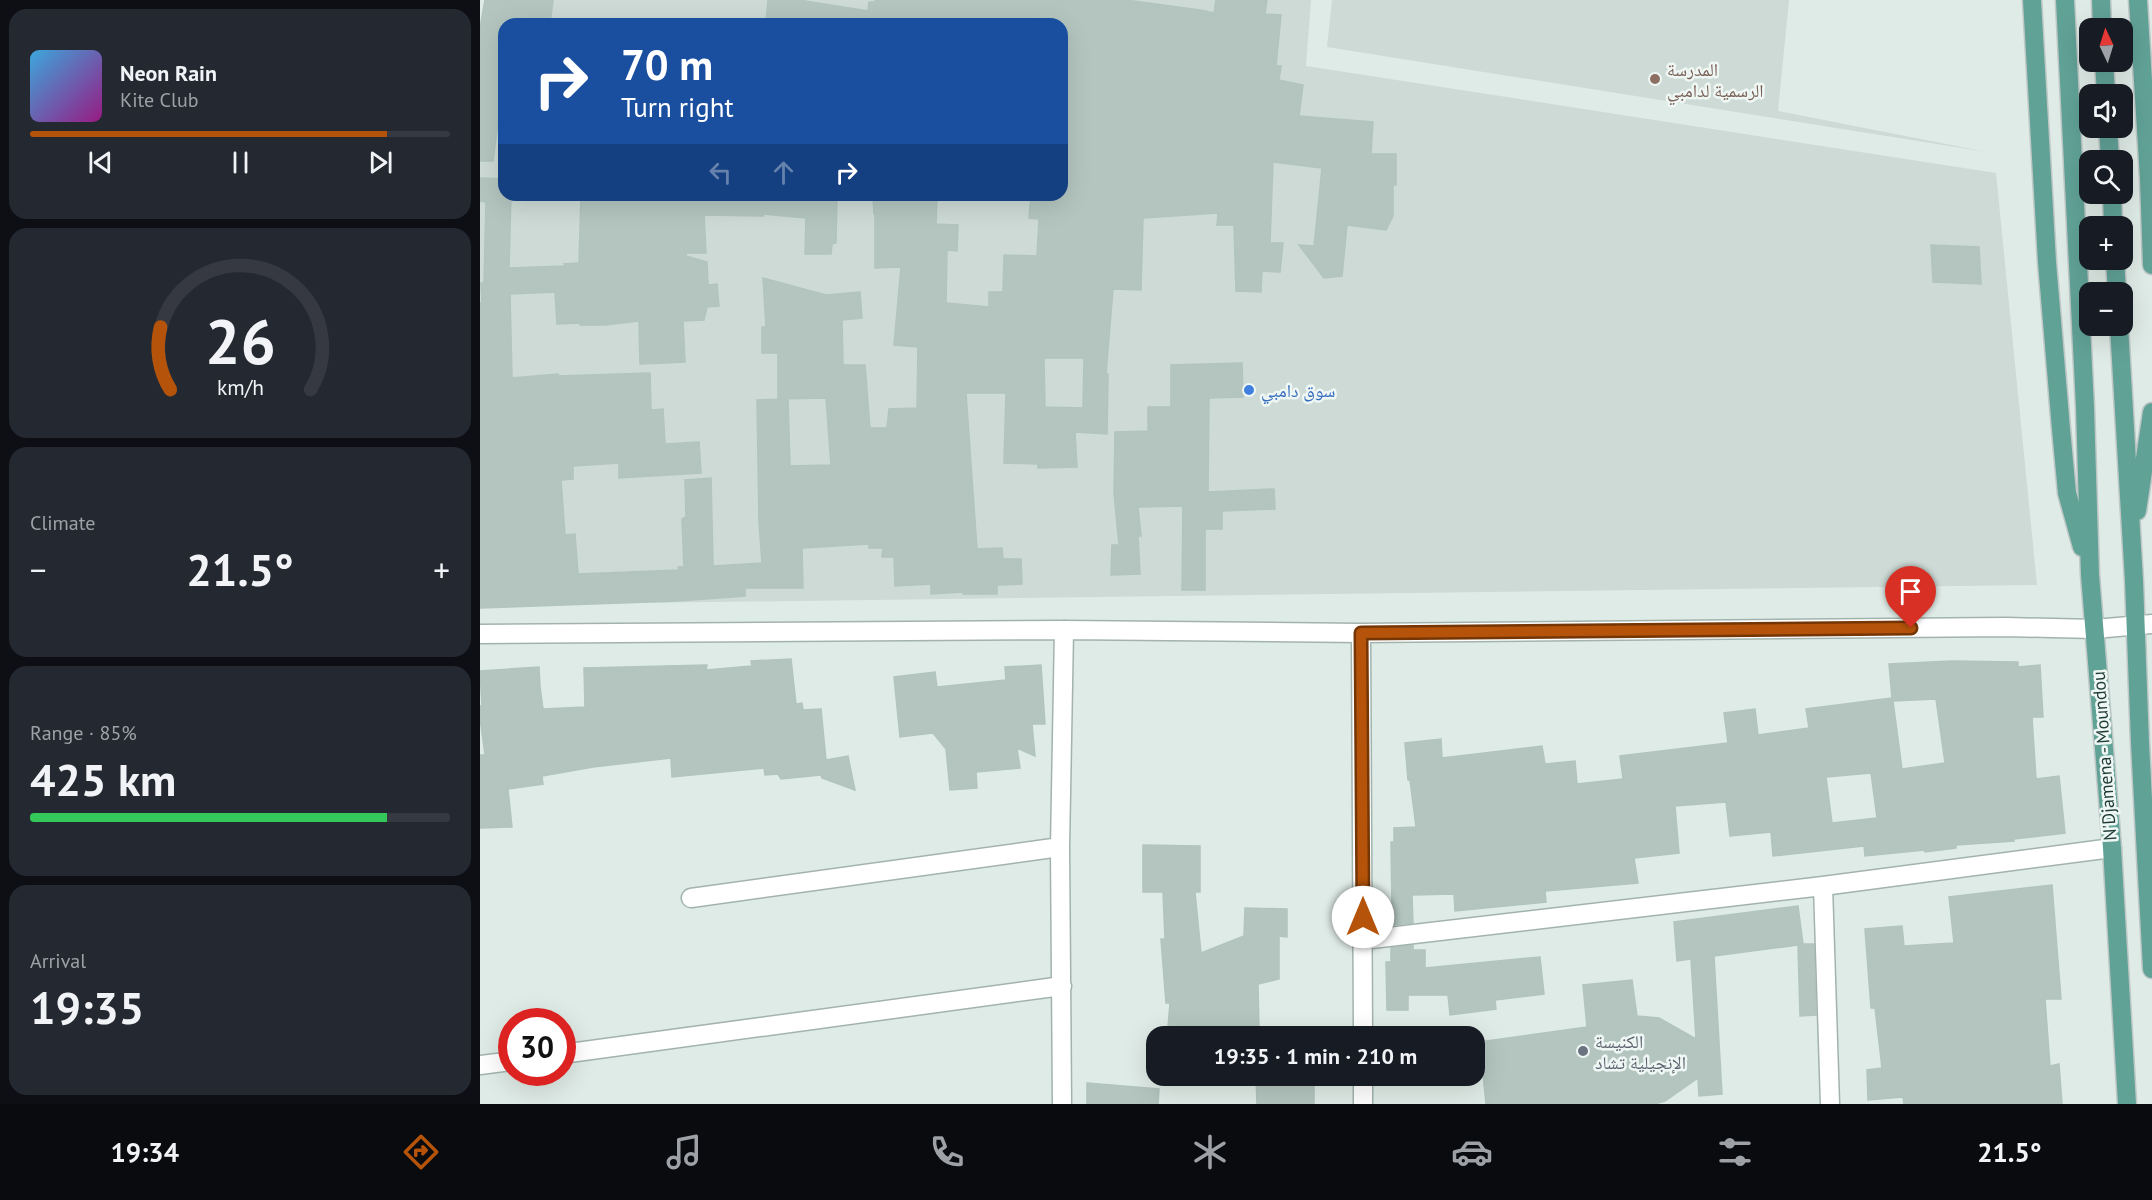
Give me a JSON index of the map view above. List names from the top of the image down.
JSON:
{
  "streets": {
    "main road": ["N'Djamena - Moundou"]
  },
  "places": ["المدرسة الرسمية لدامبي", "سوق دامبي", "الكنيسة الإنجيلية تشاد"],
  "north": "top",
  "page": {
    "map_buttons": ["+", "−"],
    "turn": ["70 m", "Turn right"],
    "song": ["Neon Rain", "Kite Club"],
    "tile": [
      "Climate",
      ["Range · 85%", "425 km"],
      ["Arrival", "19:35"]
    ],
    "heat": ["−", "21.5°", "+"],
    "limit": "30",
    "trip": "19:35 · 1 min · 210 m",
    "tabs": ["19:34", "21.5°"],
    "gauge": ["26", "km/h"]
  }
}
